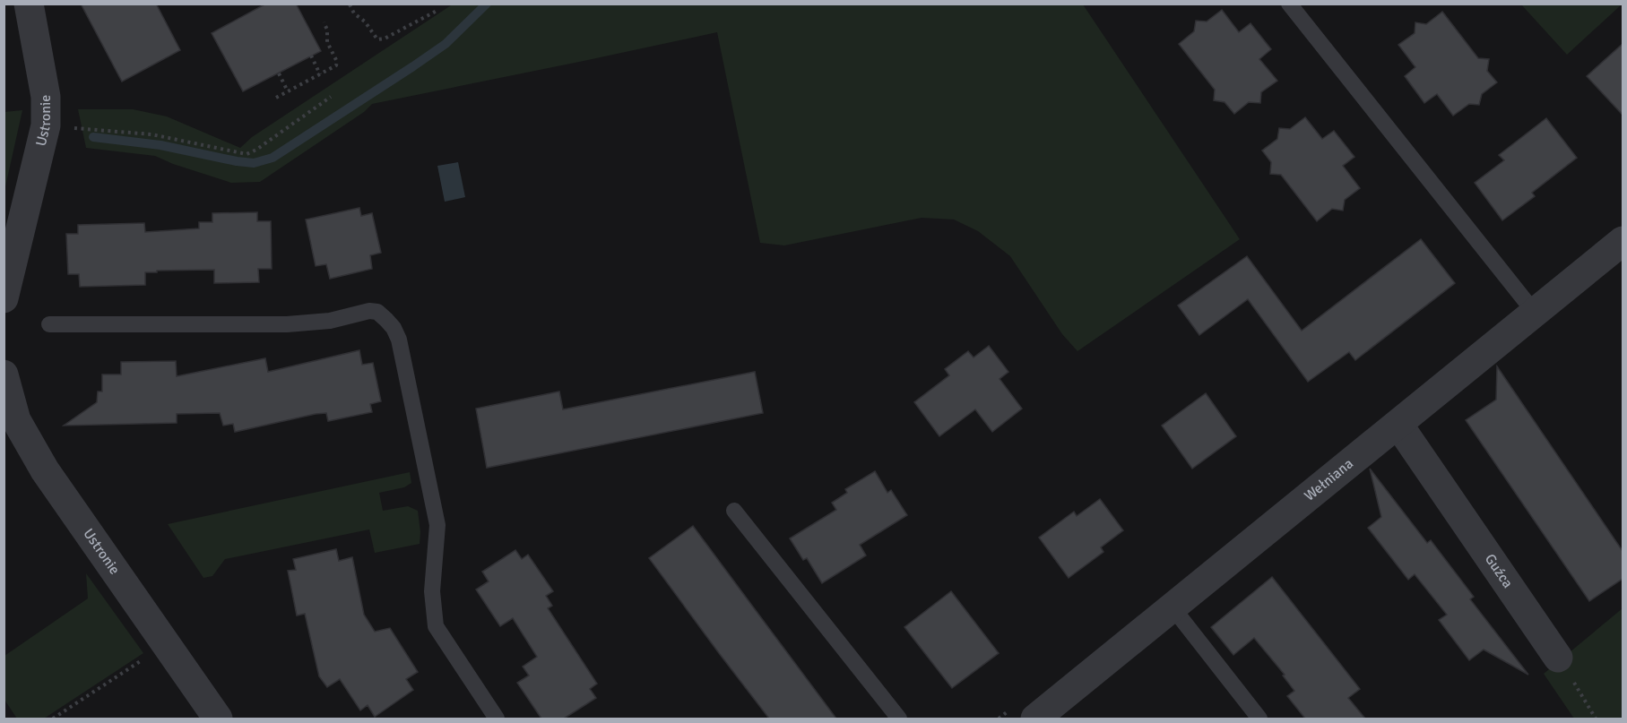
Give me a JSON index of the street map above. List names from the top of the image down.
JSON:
{
  "streets": {
    "street": ["Ustronie", "Wełniana", "Guźca"]
  },
  "crossings": [
    ["Wełniana", "Guźca"]
  ]
}
